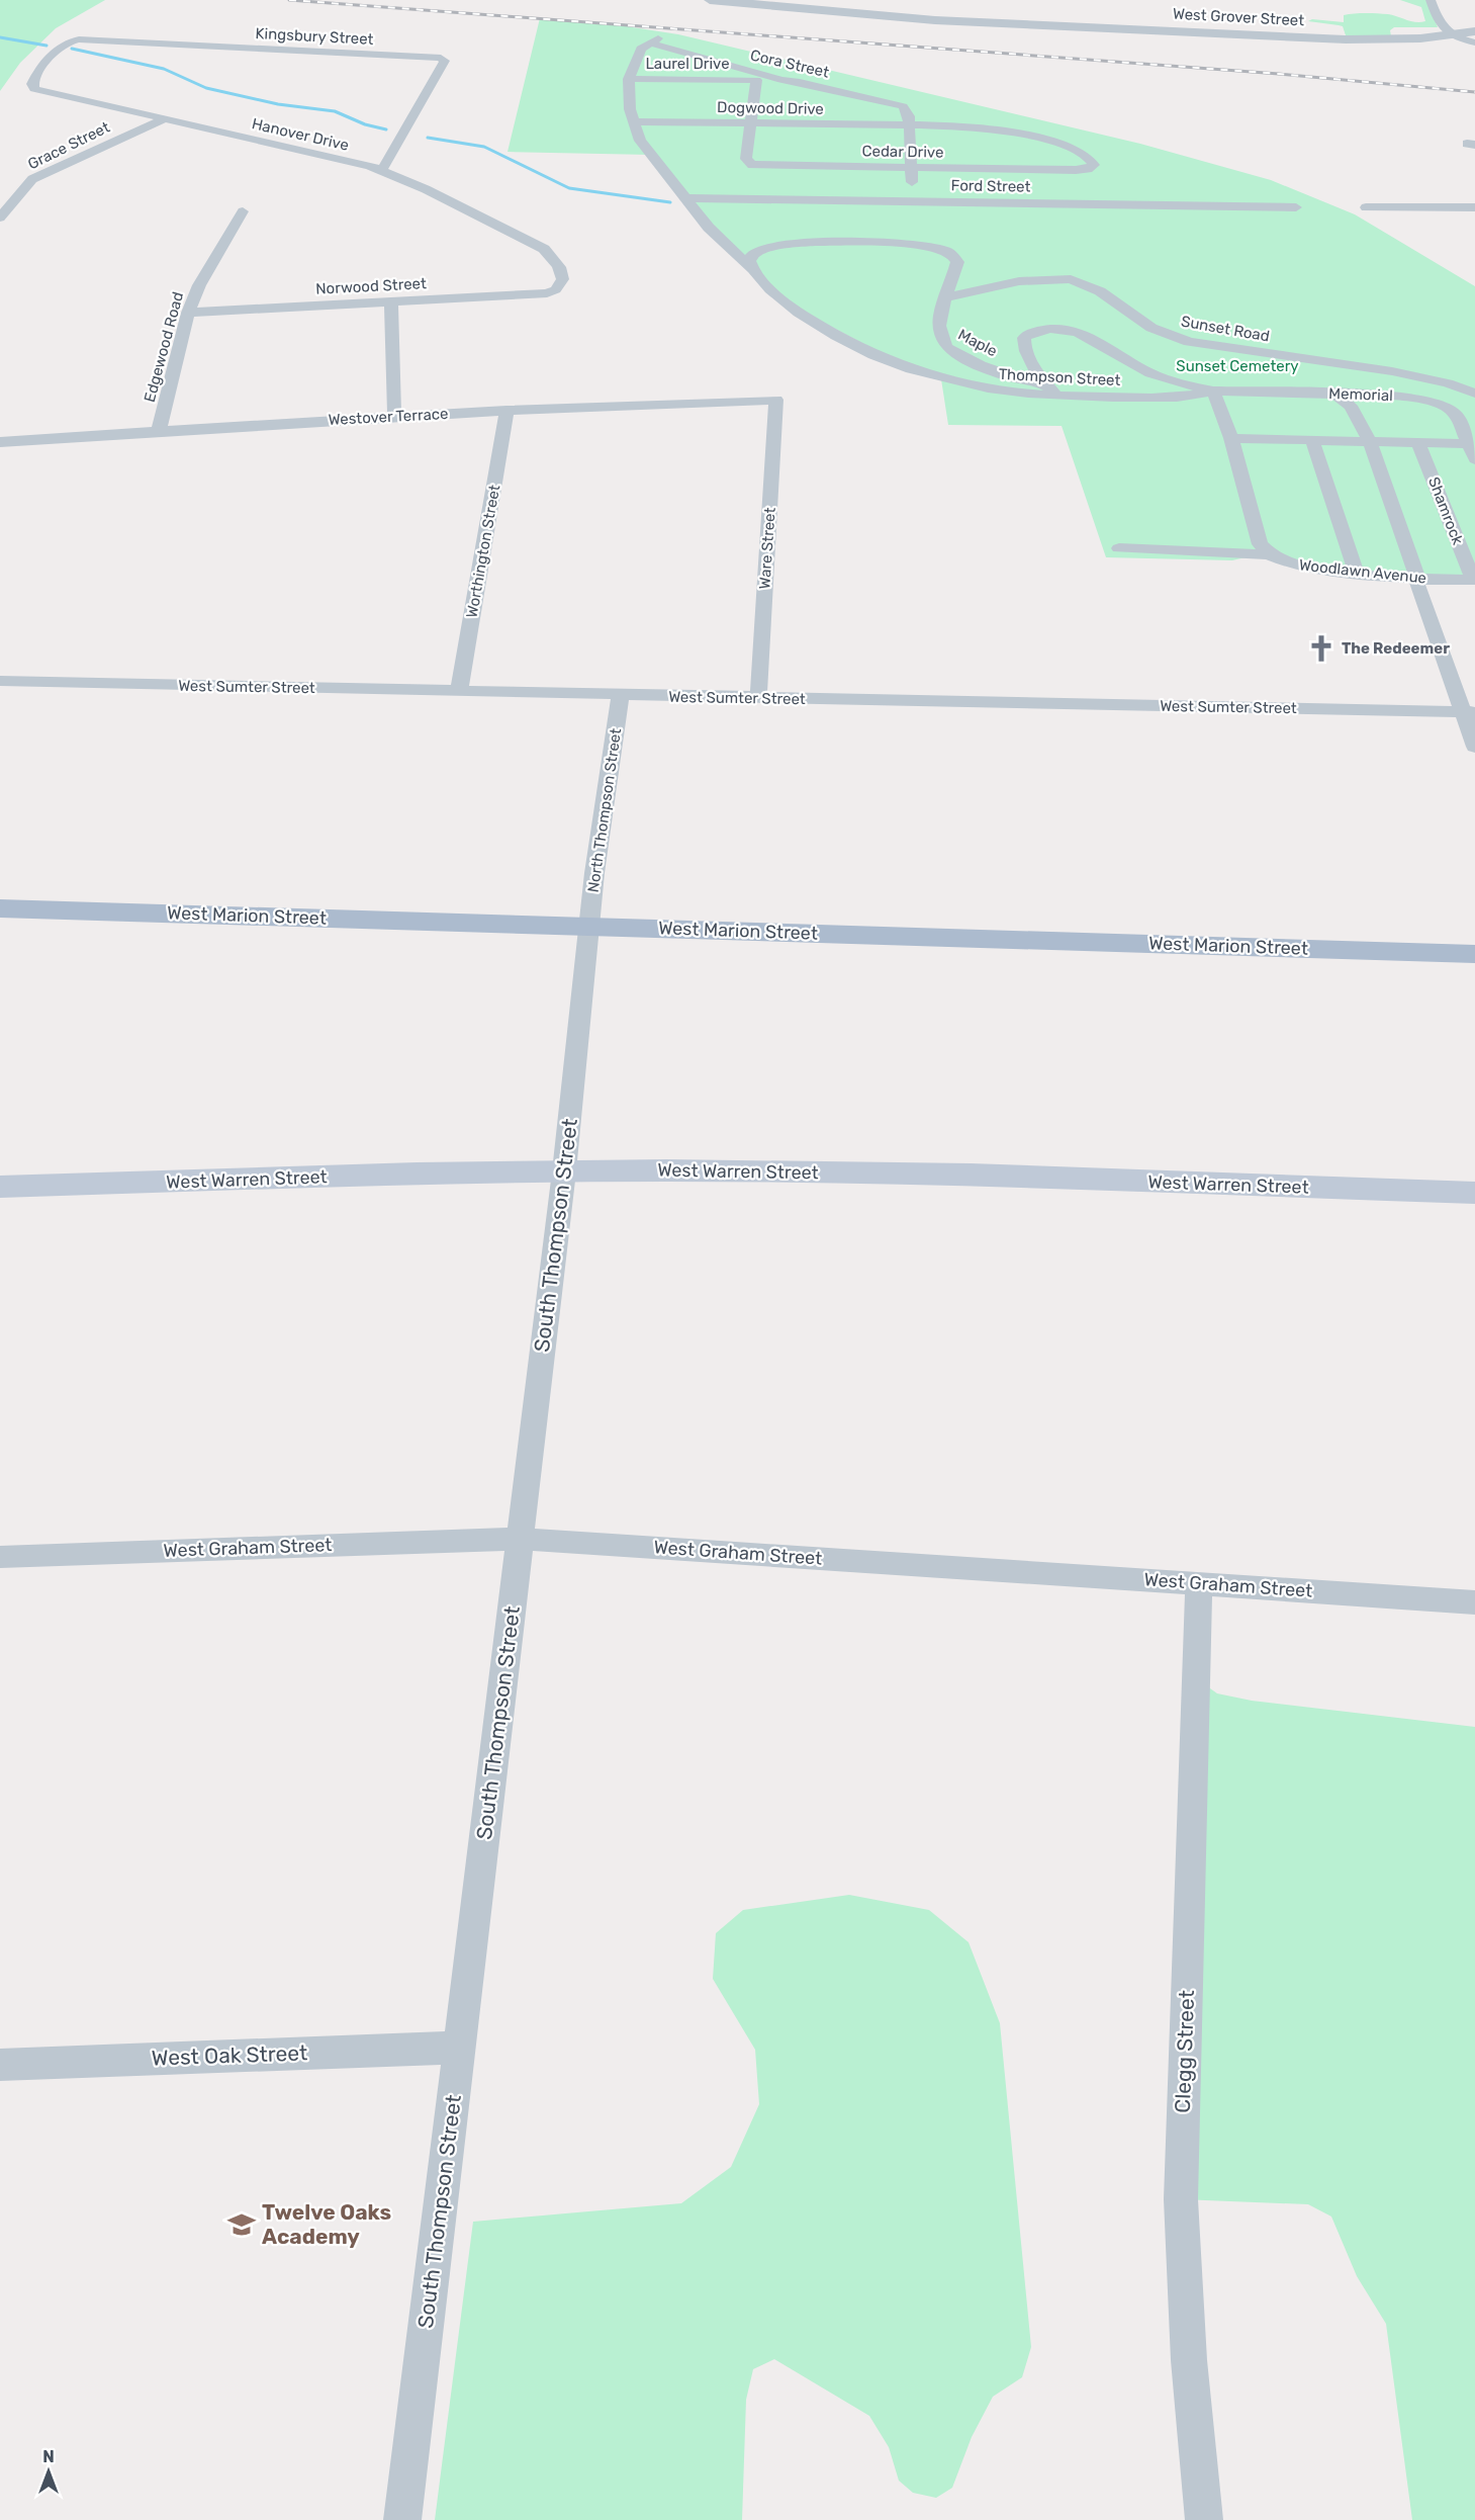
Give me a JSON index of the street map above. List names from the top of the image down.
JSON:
{
  "streets": {
    "main road": ["West Marion Street", "West Warren Street"],
    "street": [
      "West Grover Street",
      "Kingsbury Street",
      "Laurel Drive",
      "Cora Street",
      "Dogwood Drive",
      "Hanover Drive",
      "Grace Street",
      "Cedar Drive",
      "Ford Street",
      "Norwood Street",
      "Sunset Road",
      "Maple",
      "Edgewood Road",
      "Thompson Street",
      "Memorial",
      "Westover Terrace",
      "Shamrock",
      "Ware Street",
      "Worthington Street",
      "Woodlawn Avenue",
      "West Sumter Street",
      "North Thompson Street",
      "South Thompson Street",
      "West Graham Street",
      "Clegg Street",
      "West Oak Street"
    ]
  },
  "crossings": [
    ["Kingsbury Street", "Hanover Drive"],
    ["Laurel Drive", "Cora Street"],
    ["Laurel Drive", "Thompson Street"],
    ["Cora Street", "Dogwood Drive"],
    ["Cora Street", "Cedar Drive"],
    ["Cora Street", "Ford Street"],
    ["Cora Street", "Thompson Street"],
    ["Dogwood Drive", "Cedar Drive"],
    ["Dogwood Drive", "Thompson Street"],
    ["Hanover Drive", "Grace Street"],
    ["Hanover Drive", "Norwood Street"],
    ["Ford Street", "Thompson Street"],
    ["Norwood Street", "Edgewood Road"],
    ["Sunset Road", "Maple"],
    ["Edgewood Road", "Westover Terrace"],
    ["Thompson Street", "Memorial"],
    ["Westover Terrace", "Ware Street"],
    ["Westover Terrace", "Worthington Street"],
    ["Shamrock", "Woodlawn Avenue"],
    ["Ware Street", "West Sumter Street"],
    ["Worthington Street", "West Sumter Street"],
    ["West Sumter Street", "North Thompson Street"],
    ["North Thompson Street", "West Marion Street"],
    ["North Thompson Street", "South Thompson Street"],
    ["West Marion Street", "South Thompson Street"],
    ["West Warren Street", "South Thompson Street"],
    ["South Thompson Street", "West Graham Street"],
    ["South Thompson Street", "West Oak Street"],
    ["West Graham Street", "Clegg Street"]
  ],
  "parks": ["Sunset Cemetery"],
  "places": {
    "church": ["The Redeemer"],
    "school or university": ["Twelve Oaks Academy"]
  },
  "north": "top"
}
